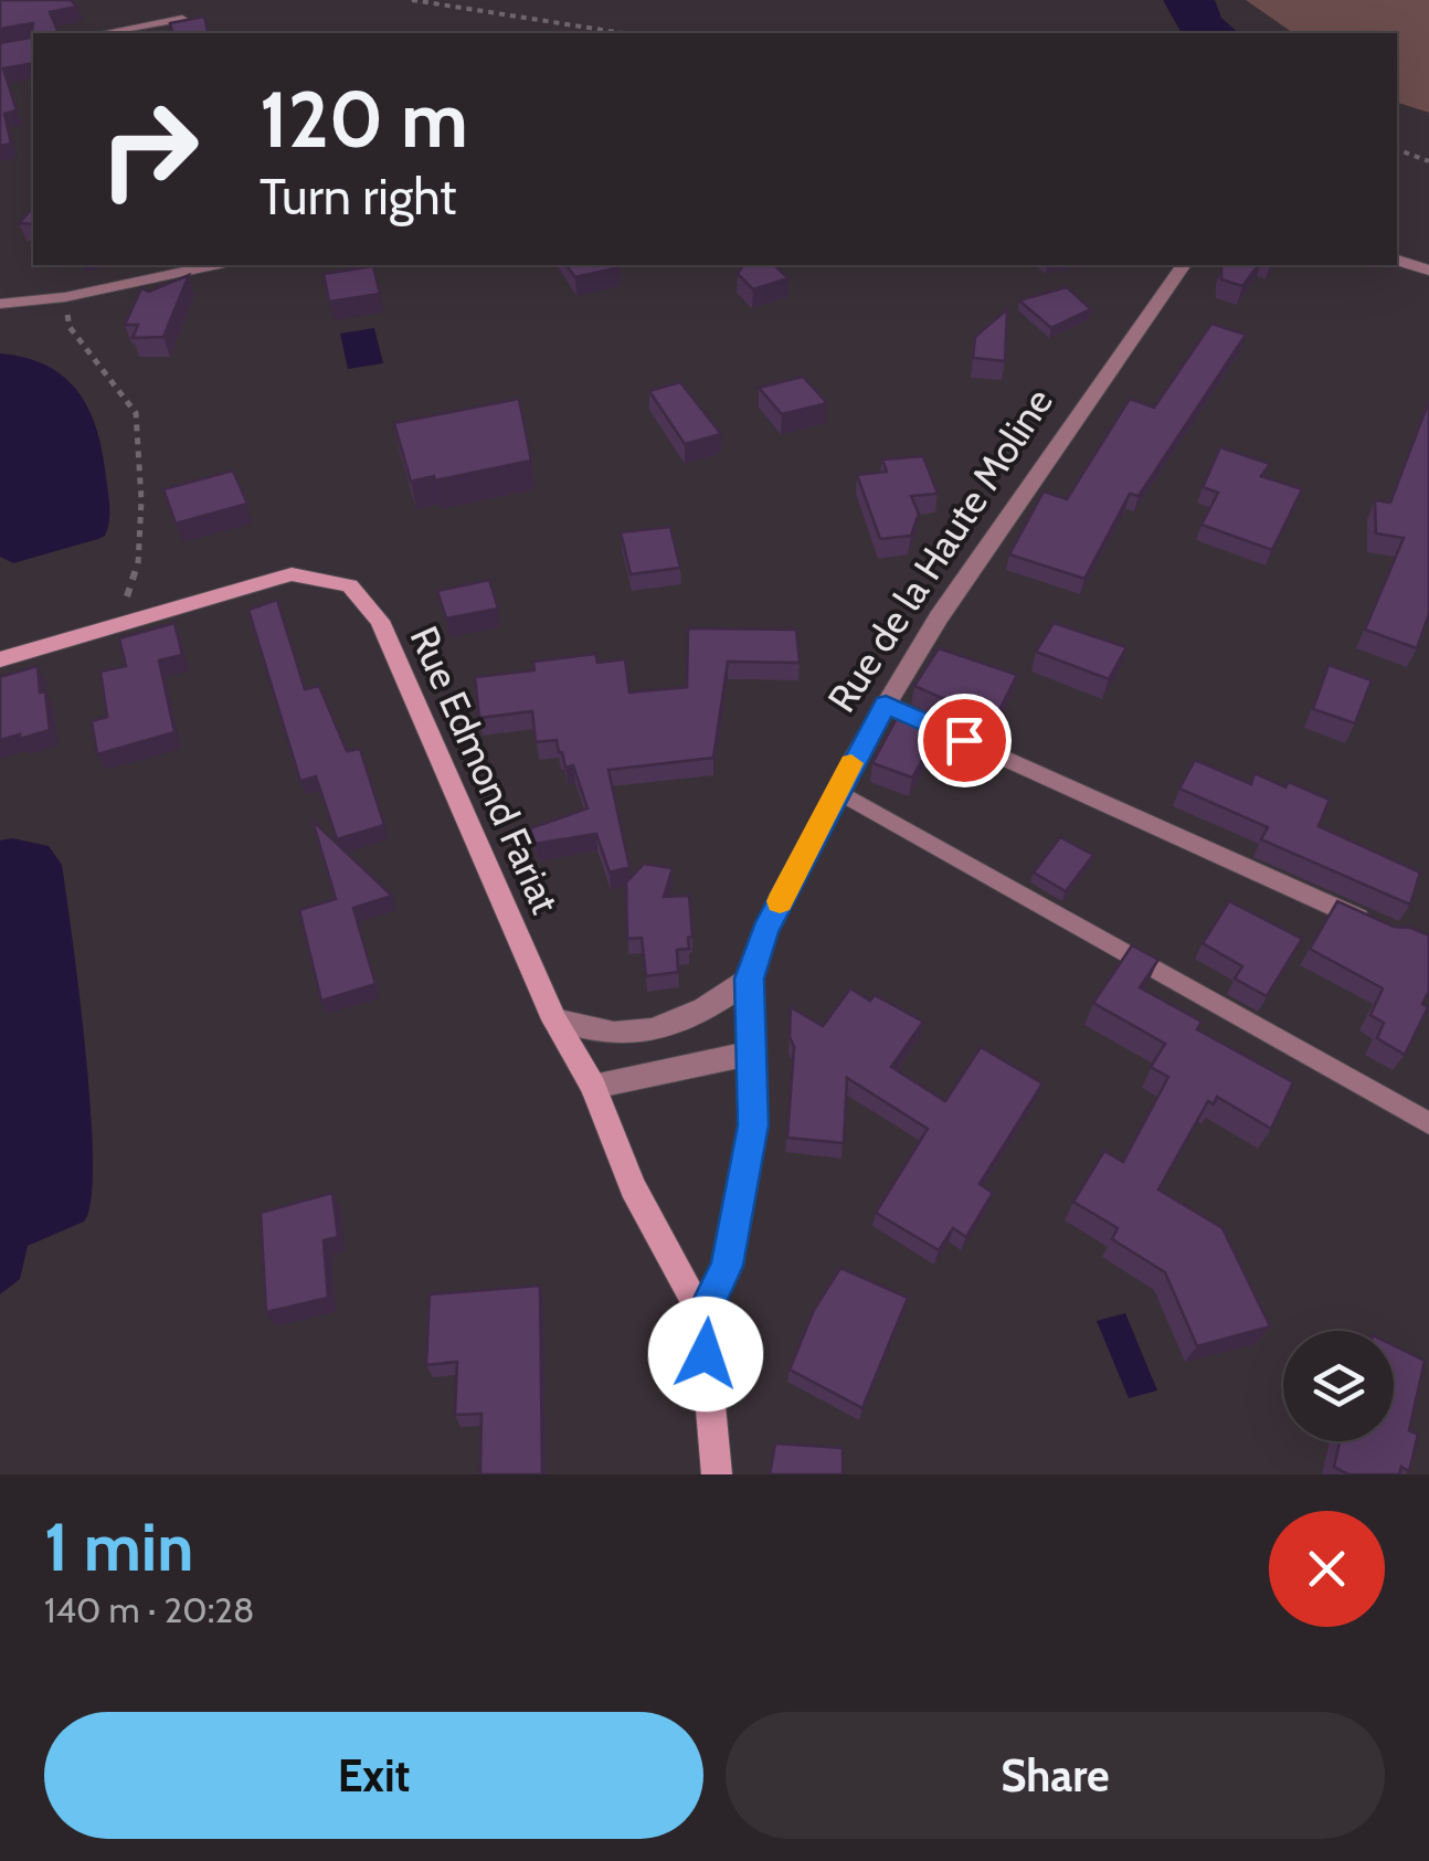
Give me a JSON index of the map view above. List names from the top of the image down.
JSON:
{
  "streets": {
    "street": ["Rue de la Haute Moline", "Rue Edmond Fariat"]
  },
  "crossings": [
    ["Rue de la Haute Moline", "Rue Edmond Fariat"]
  ],
  "page": {
    "turn": ["120 m", "Turn right"],
    "heading": ["1 min", "140 m · 20:28"],
    "buttons": ["Exit", "Share"]
  }
}
